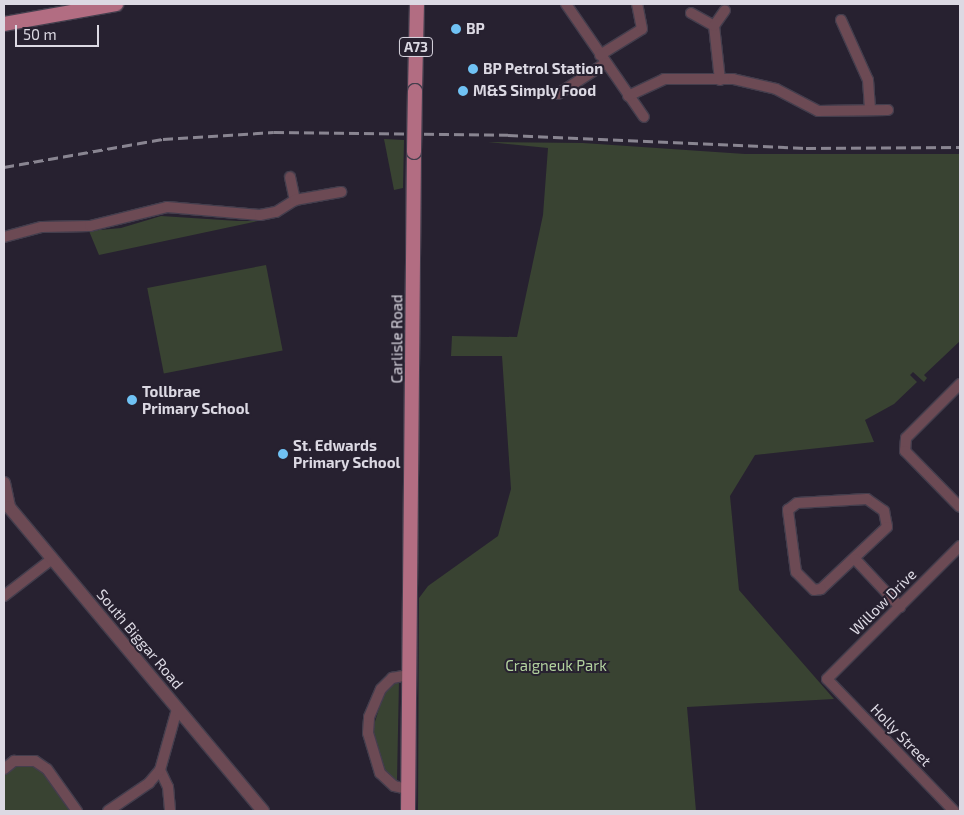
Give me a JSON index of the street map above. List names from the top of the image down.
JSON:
{
  "streets": {
    "main road": ["A73", "Carlisle Road"],
    "street": ["Willow Drive", "South Biggar Road", "Holly Street"]
  },
  "crossings": [
    ["Willow Drive", "Holly Street"]
  ],
  "parks": ["Craigneuk Park"],
  "places": [
    "BP",
    "BP Petrol Station",
    "M&S Simply Food",
    "Tollbrae Primary School",
    "St. Edwards Primary School"
  ],
  "scale_bar": "50 m"
}
